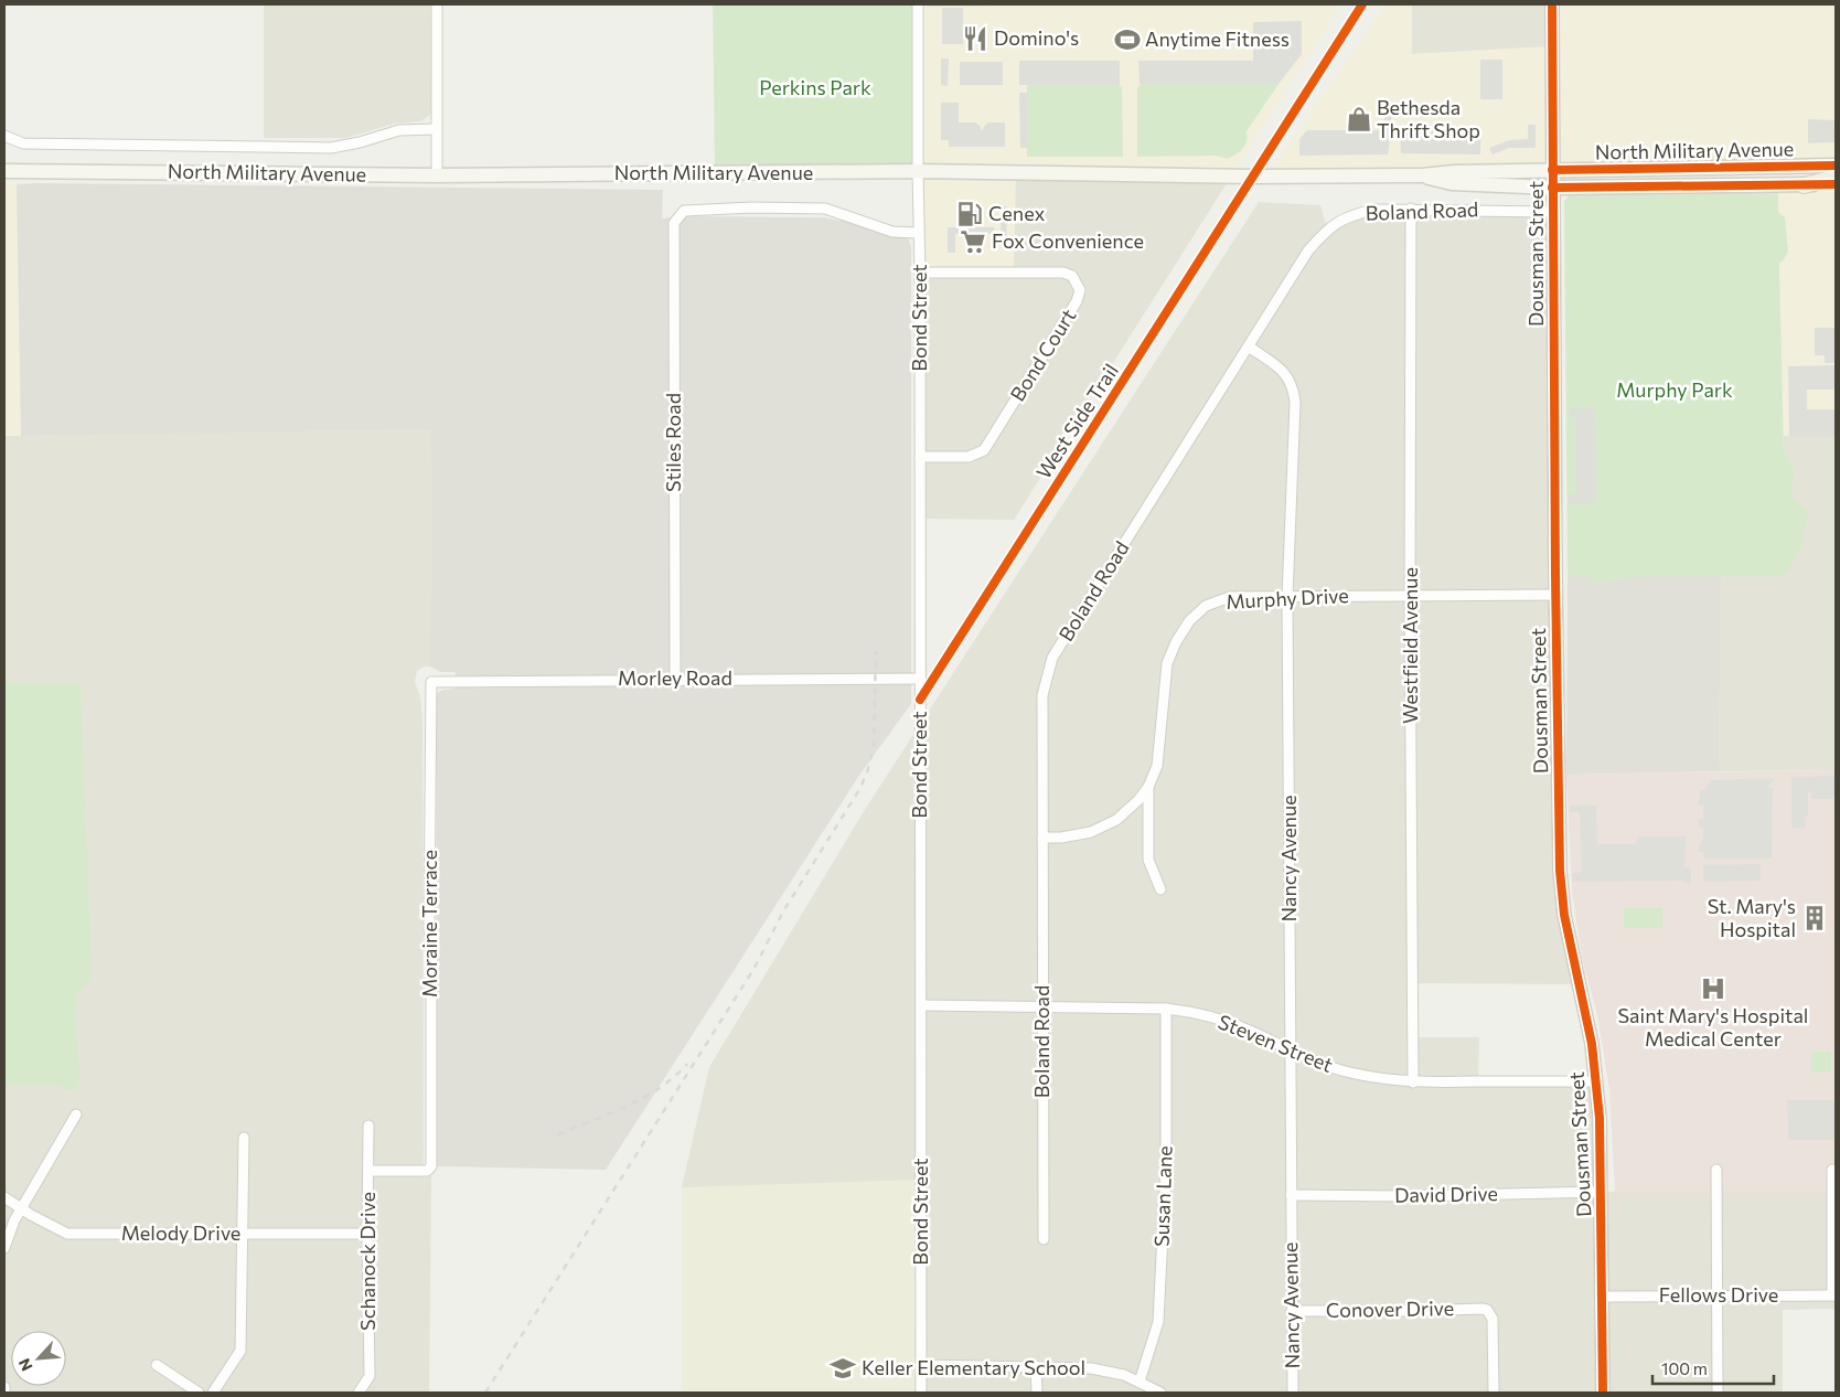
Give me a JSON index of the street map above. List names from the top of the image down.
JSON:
{
  "streets": {
    "main road": ["North Military Avenue"],
    "street": [
      "Boland Road",
      "Dousman Street",
      "Bond Street",
      "Bond Court",
      "Stiles Road",
      "Murphy Drive",
      "Westfield Avenue",
      "Morley Road",
      "Nancy Avenue",
      "Moraine Terrace",
      "Steven Street",
      "David Drive",
      "Susan Lane",
      "Melody Drive",
      "Schanock Drive",
      "Fellows Drive",
      "Conover Drive"
    ],
    "cycle path": ["West Side Trail"]
  },
  "crossings": [
    ["North Military Avenue", "Dousman Street"],
    ["North Military Avenue", "Bond Street"],
    ["Boland Road", "Dousman Street"],
    ["Boland Road", "Murphy Drive"],
    ["Boland Road", "Westfield Avenue"],
    ["Boland Road", "Nancy Avenue"],
    ["Boland Road", "Steven Street"],
    ["Dousman Street", "Murphy Drive"],
    ["Dousman Street", "Steven Street"],
    ["Dousman Street", "David Drive"],
    ["Dousman Street", "Fellows Drive"],
    ["Bond Street", "Bond Court"],
    ["Bond Street", "Stiles Road"],
    ["Bond Street", "Morley Road"],
    ["Bond Street", "Steven Street"],
    ["Stiles Road", "Morley Road"],
    ["Murphy Drive", "Westfield Avenue"],
    ["Murphy Drive", "Nancy Avenue"],
    ["Westfield Avenue", "Steven Street"],
    ["Morley Road", "Moraine Terrace"],
    ["Nancy Avenue", "Steven Street"],
    ["Nancy Avenue", "David Drive"],
    ["Nancy Avenue", "Conover Drive"],
    ["Moraine Terrace", "Schanock Drive"],
    ["Steven Street", "Susan Lane"],
    ["Melody Drive", "Schanock Drive"]
  ],
  "parks": ["Perkins Park", "Murphy Park"],
  "places": {
    "restaurant": ["Domino's"],
    "sports": ["Anytime Fitness"],
    "shop": ["Bethesda Thrift Shop"],
    "fuel station": ["Cenex"],
    "supermarket": ["Fox Convenience"],
    "building": ["St. Mary's Hospital"],
    "hospital": ["Saint Mary's Hospital Medical Center"],
    "school or university": ["Keller Elementary School"]
  },
  "scale_bar": "100 m",
  "north": "bottom left"
}
